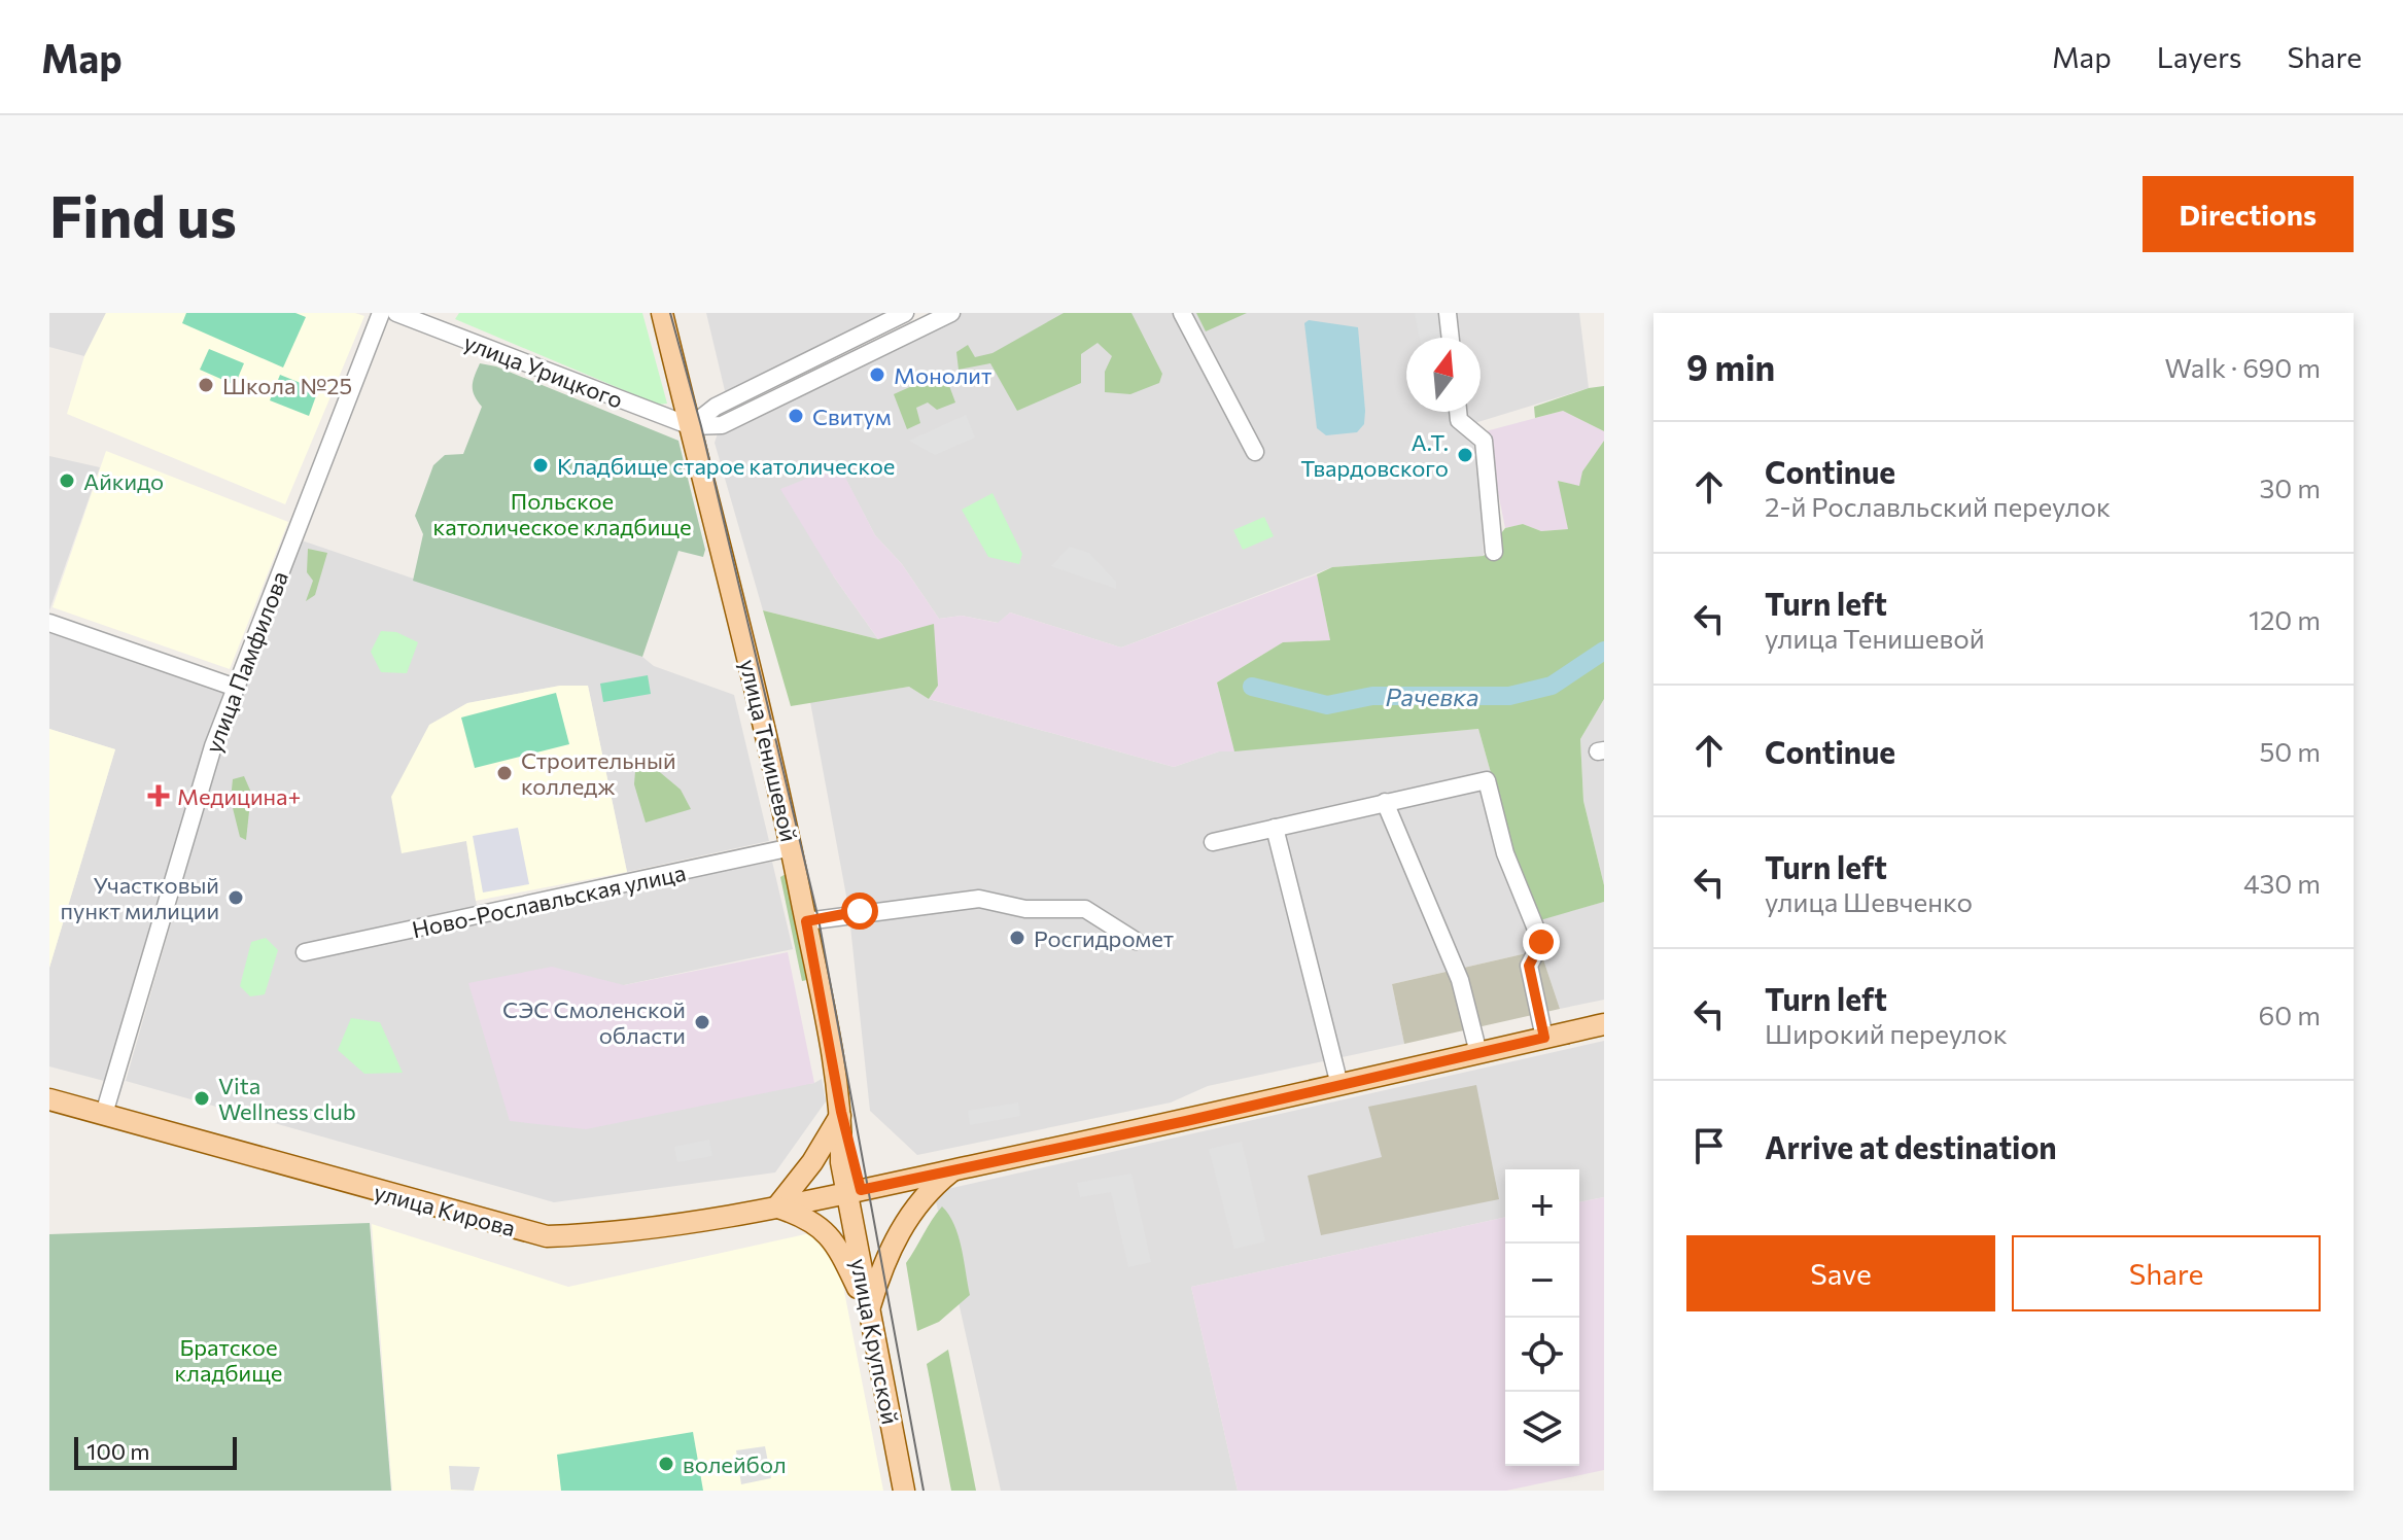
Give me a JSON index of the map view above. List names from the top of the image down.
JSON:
{
  "streets": {
    "main road": ["улица Тенишевой", "улица Кирова", "улица Крупской"],
    "street": ["улица Урицкого", "улица Памфилова", "Ново-Рославльская улица"]
  },
  "crossings": [
    ["улица Урицкого", "улица Тенишевой"],
    ["улица Памфилова", "улица Кирова"],
    ["улица Тенишевой", "Ново-Рославльская улица"],
    ["улица Тенишевой", "улица Кирова"],
    ["улица Тенишевой", "улица Крупской"],
    ["улица Кирова", "улица Крупской"]
  ],
  "water": ["Рачевка"],
  "parks": ["Польское католическое кладбище", "Братское кладбище"],
  "places": {
    "other": [
      "Монолит",
      "Школа №25",
      "Свитум",
      "А.Т. Твардовского",
      "Кладбище старое католическое",
      "Айкидо",
      "Строительный колледж",
      "Участковый пункт милиции",
      "Росгидромет",
      "СЭС Смоленской области",
      "Vita Wellness club",
      "волейбол"
    ],
    "health": ["Медицина+"]
  },
  "scale_bar": "100 m",
  "north": "top",
  "page": {
    "header": "Map",
    "nav": ["Map", "Layers", "Share"],
    "buttons": [
      "Directions",
      ["Save", "Share"]
    ],
    "title": "Find us",
    "heading": ["9 min", "Walk · 690 m"],
    "list": [
      ["Continue", "2-й Рославльский переулок", "30 m"],
      ["Turn left", "улица Тенишевой", "120 m"],
      ["Continue", "50 m"],
      ["Turn left", "улица Шевченко", "430 m"],
      ["Turn left", "Широкий переулок", "60 m"],
      "Arrive at destination"
    ],
    "map_buttons": ["+", "−"],
    "scale": "100 m"
  }
}
